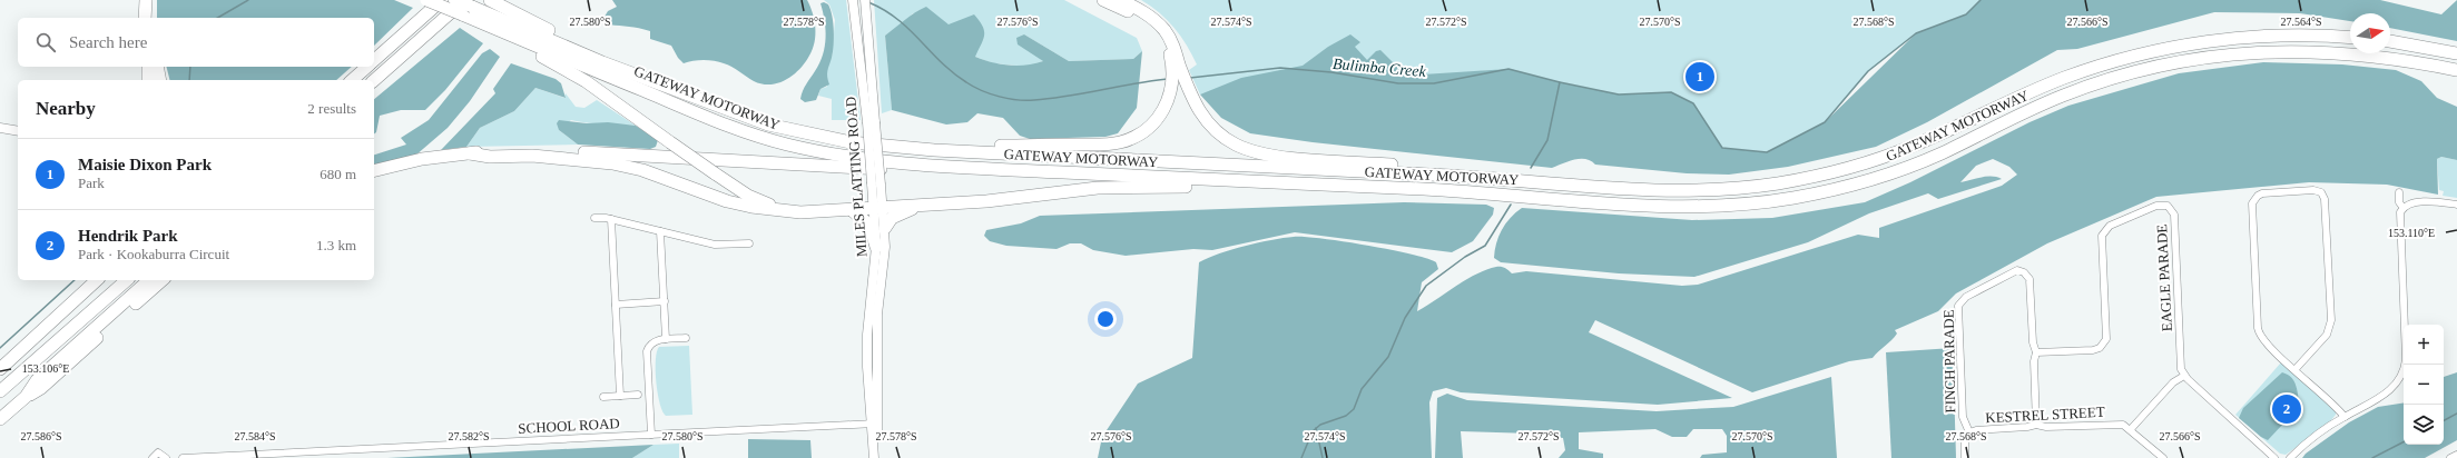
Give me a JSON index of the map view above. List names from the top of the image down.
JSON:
{
  "streets": {
    "highway": ["GATEWAY MOTORWAY"],
    "main road": ["MILES PLATTING ROAD"],
    "street": [
      "EAGLE PARADE",
      "FINCH PARADE",
      "KESTREL STREET",
      "SCHOOL ROAD"
    ]
  },
  "crossings": [
    ["MILES PLATTING ROAD", "SCHOOL ROAD"],
    ["EAGLE PARADE", "FINCH PARADE"],
    ["FINCH PARADE", "KESTREL STREET"]
  ],
  "water": ["Bulimba Creek"],
  "north": "right",
  "page": {
    "search": "Search here",
    "pins": ["1", "2"],
    "heading": ["Nearby", "2 results"],
    "list": [
      {
        "mark": "1",
        "name": "Maisie Dixon Park",
        "note": "Park",
        "value": "680 m"
      },
      {
        "mark": "2",
        "name": "Hendrik Park",
        "note": "Park · Kookaburra Circuit",
        "value": "1.3 km"
      }
    ],
    "map_buttons": ["+", "−"]
  },
  "coordinates": [
    "27.580°S",
    "27.578°S",
    "27.576°S",
    "27.574°S",
    "27.572°S",
    "27.570°S",
    "27.568°S",
    "27.566°S",
    "27.564°S",
    "153.110°E",
    "153.106°E",
    "27.586°S",
    "27.584°S",
    "27.582°S"
  ]
}
